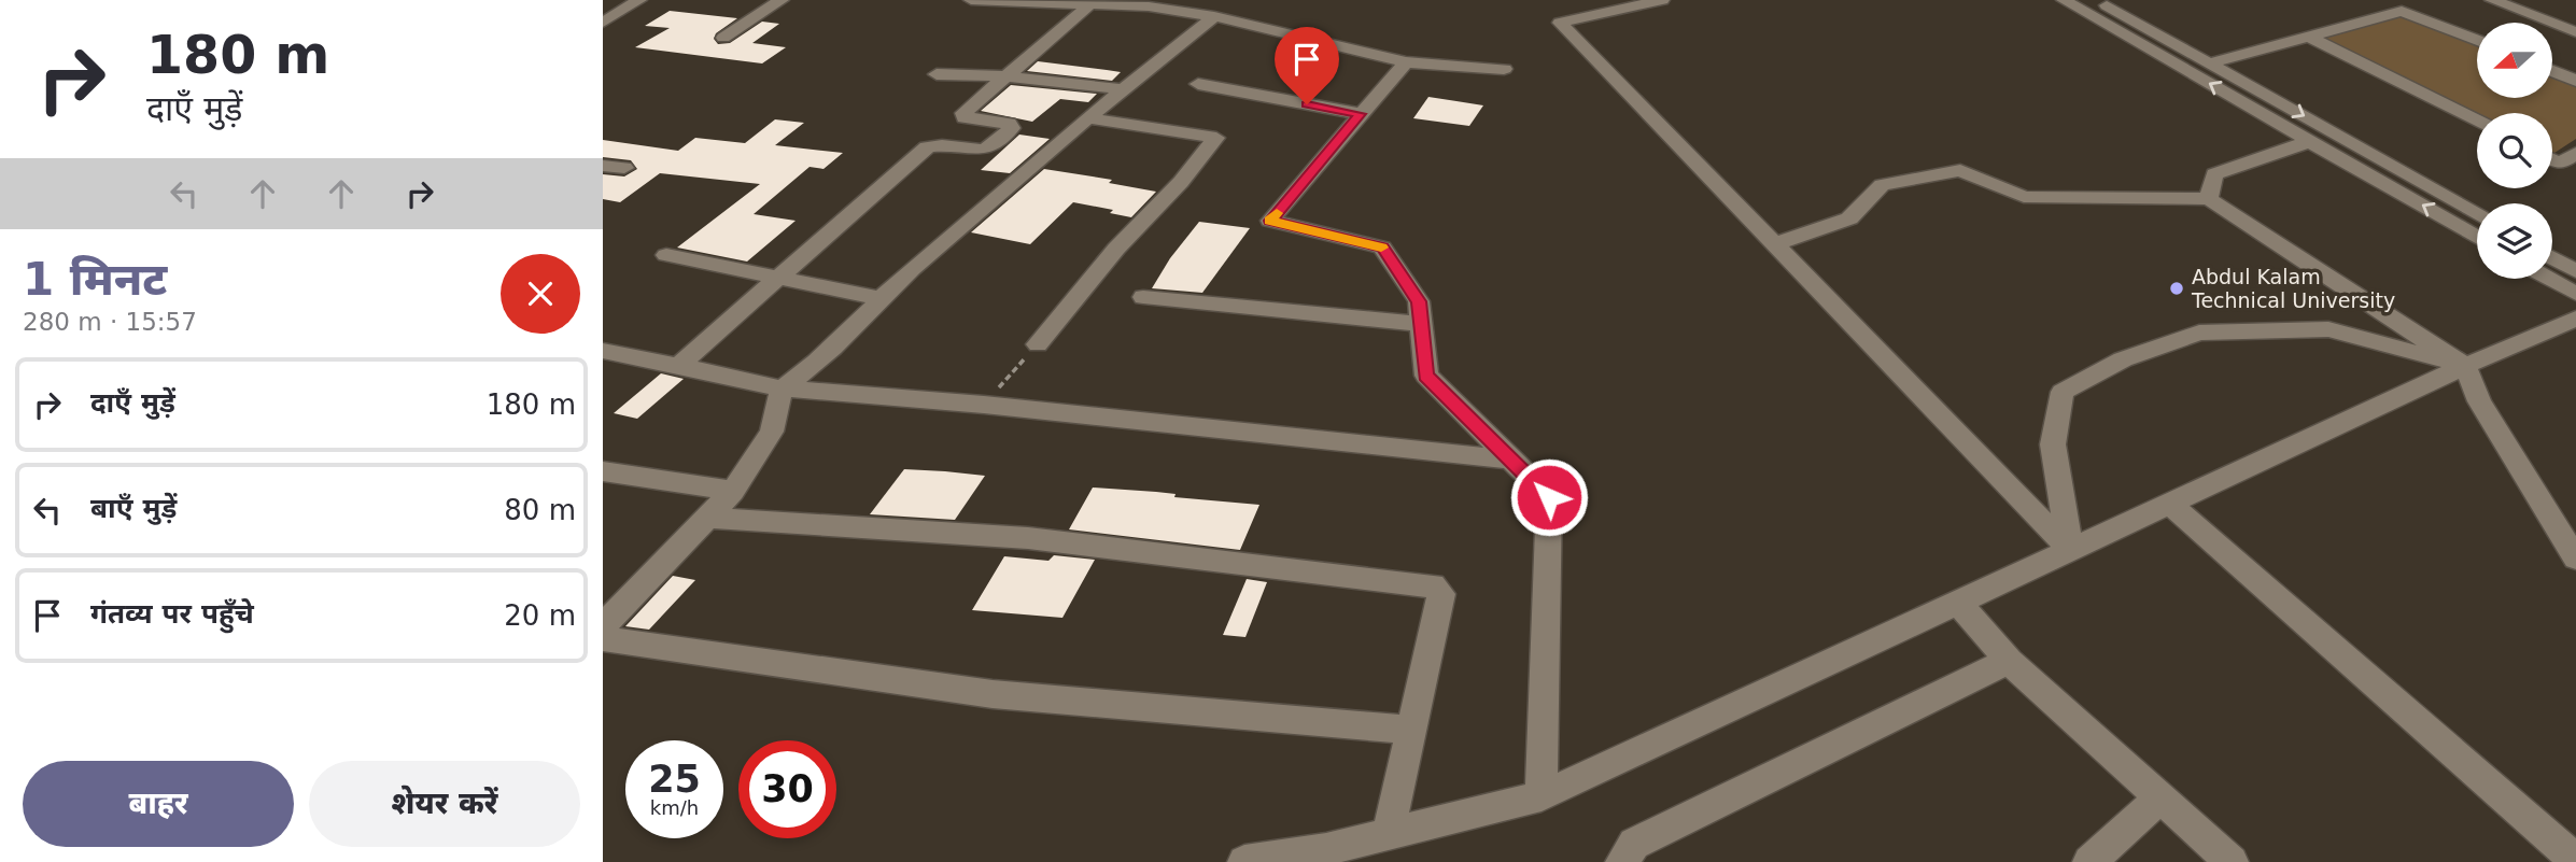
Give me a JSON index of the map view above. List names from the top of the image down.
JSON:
{
  "places": ["Abdul Kalam Technical University"],
  "north": "left",
  "page": {
    "turn": ["180 m", "दाएँ मुड़ें"],
    "heading": ["1 मिनट", "280 m · 15:57"],
    "list": [
      {
        "name": "दाएँ मुड़ें",
        "value": "180 m"
      },
      {
        "name": "बाएँ मुड़ें",
        "value": "80 m"
      },
      {
        "name": "गंतव्य पर पहुँचे",
        "value": "20 m"
      }
    ],
    "speed": "25 km/h",
    "limit": "30",
    "buttons": ["बाहर", "शेयर करें"]
  }
}
